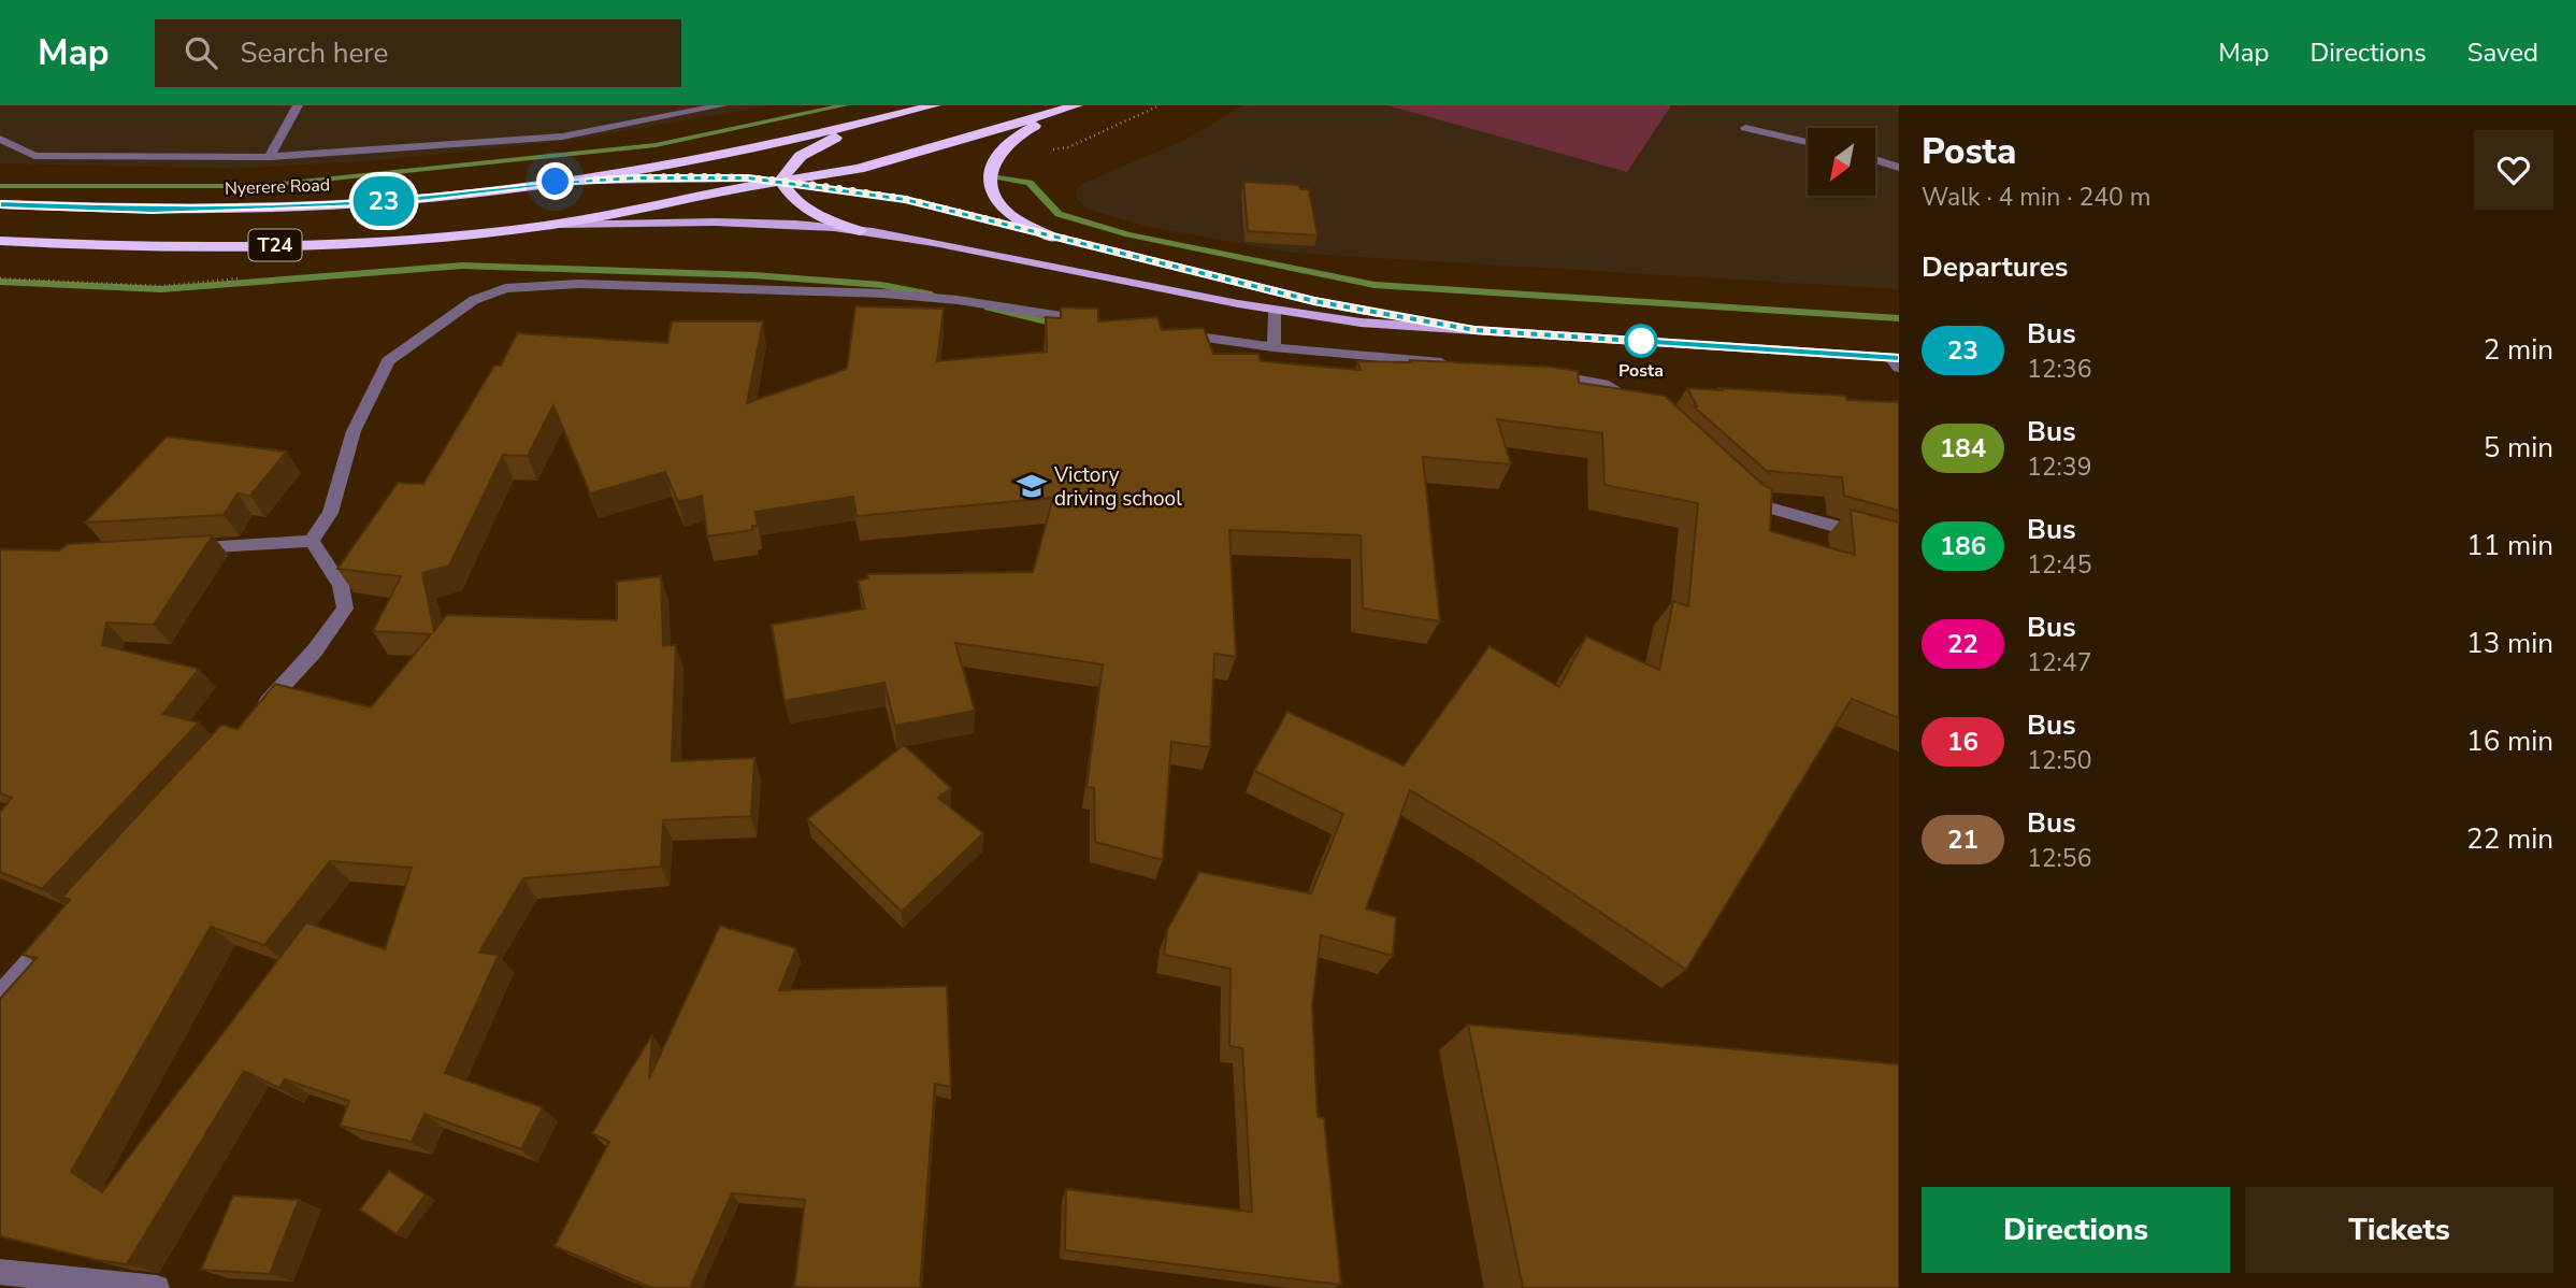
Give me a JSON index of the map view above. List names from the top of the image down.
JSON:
{
  "streets": {
    "highway": ["Nyerere Road", "T24"]
  },
  "crossings": [
    ["Nyerere Road", "T24"]
  ],
  "places": {
    "other": ["Posta"],
    "school or university": ["Victory driving school"]
  },
  "lines": ["bus line 23"],
  "north": "bottom left",
  "page": {
    "header": "Map",
    "search": "Search here",
    "nav": ["Map", "Directions", "Saved"],
    "on_map": "23",
    "heading": [
      ["Posta", "Walk · 4 min · 240 m"],
      "Departures"
    ],
    "list": [
      {
        "mark": "23",
        "name": "Bus",
        "note": "12:36",
        "value": "2 min"
      },
      {
        "mark": "184",
        "name": "Bus",
        "note": "12:39",
        "value": "5 min"
      },
      {
        "mark": "186",
        "name": "Bus",
        "note": "12:45",
        "value": "11 min"
      },
      {
        "mark": "22",
        "name": "Bus",
        "note": "12:47",
        "value": "13 min"
      },
      {
        "mark": "16",
        "name": "Bus",
        "note": "12:50",
        "value": "16 min"
      },
      {
        "mark": "21",
        "name": "Bus",
        "note": "12:56",
        "value": "22 min"
      }
    ],
    "buttons": ["Directions", "Tickets"]
  }
}
